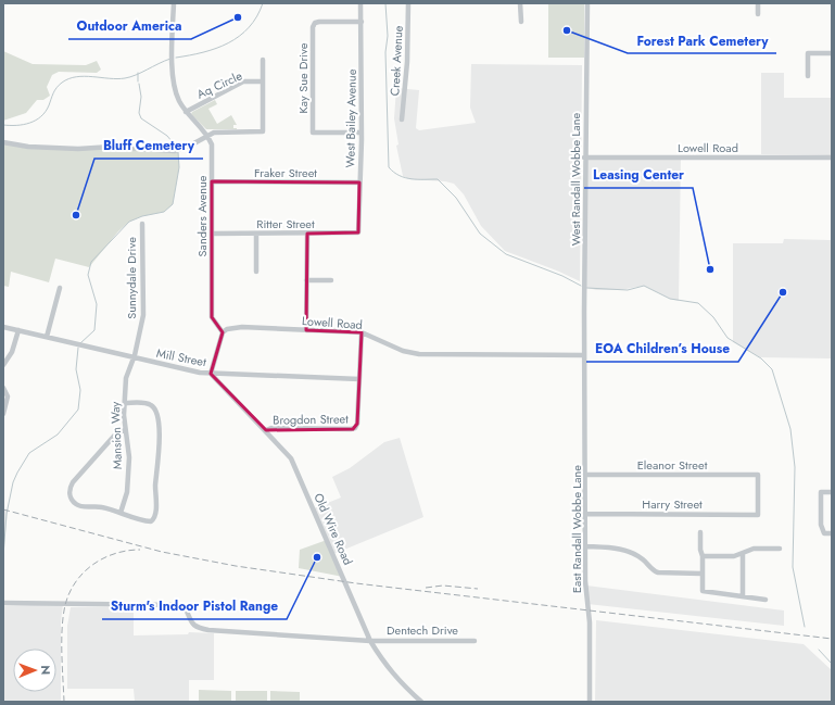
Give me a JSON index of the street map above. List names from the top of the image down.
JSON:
{
  "streets": {
    "street": [
      "Creek Avenue",
      "Kay Sue Drive",
      "Aq Circle",
      "West Bailey Avenue",
      "Lowell Road",
      "Fraker Street",
      "West Randall Wobbe Lane",
      "Sanders Avenue",
      "Ritter Street",
      "Sunnydale Drive",
      "Mill Street",
      "Brogdon Street",
      "Mansion Way",
      "Eleanor Street",
      "Harry Street",
      "Old Wire Road",
      "East Randall Wobbe Lane",
      "Dentech Drive"
    ]
  },
  "crossings": [
    ["Kay Sue Drive", "West Bailey Avenue"],
    ["West Bailey Avenue", "Fraker Street"],
    ["West Bailey Avenue", "Ritter Street"],
    ["Lowell Road", "West Randall Wobbe Lane"],
    ["Lowell Road", "Sanders Avenue"],
    ["Lowell Road", "East Randall Wobbe Lane"],
    ["Fraker Street", "Sanders Avenue"],
    ["West Randall Wobbe Lane", "East Randall Wobbe Lane"],
    ["Sanders Avenue", "Ritter Street"],
    ["Sunnydale Drive", "Mill Street"],
    ["Sunnydale Drive", "Mansion Way"],
    ["Mill Street", "Brogdon Street"],
    ["Mill Street", "Mansion Way"],
    ["Mill Street", "Old Wire Road"],
    ["Brogdon Street", "Old Wire Road"],
    ["Eleanor Street", "Harry Street"],
    ["Eleanor Street", "East Randall Wobbe Lane"],
    ["Harry Street", "East Randall Wobbe Lane"],
    ["Old Wire Road", "Dentech Drive"]
  ],
  "places": [
    "Outdoor America",
    "Forest Park Cemetery",
    "Bluff Cemetery",
    "Leasing Center",
    "EOA Children’s House",
    "Sturm's Indoor Pistol Range"
  ],
  "north": "right"
}
